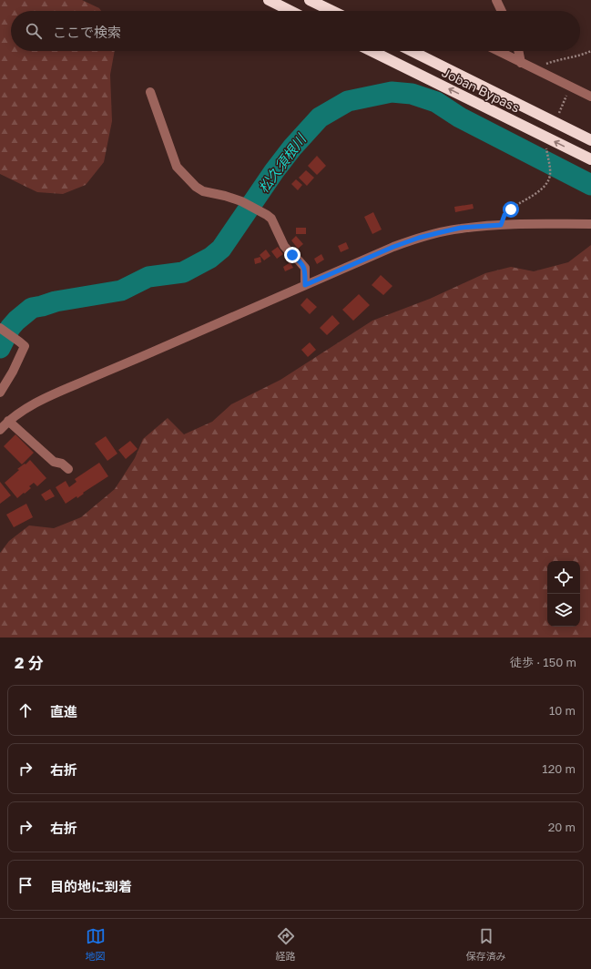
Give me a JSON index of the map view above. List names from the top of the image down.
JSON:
{
  "streets": {
    "highway": ["Joban Bypass"]
  },
  "water": ["松久須根川"],
  "page": {
    "search": "ここで検索",
    "heading": ["2 分", "徒歩 · 150 m"],
    "list": [
      ["直進", "10 m"],
      ["右折", "120 m"],
      ["右折", "20 m"],
      "目的地に到着"
    ],
    "nav": ["地図", "経路", "保存済み"]
  }
}
